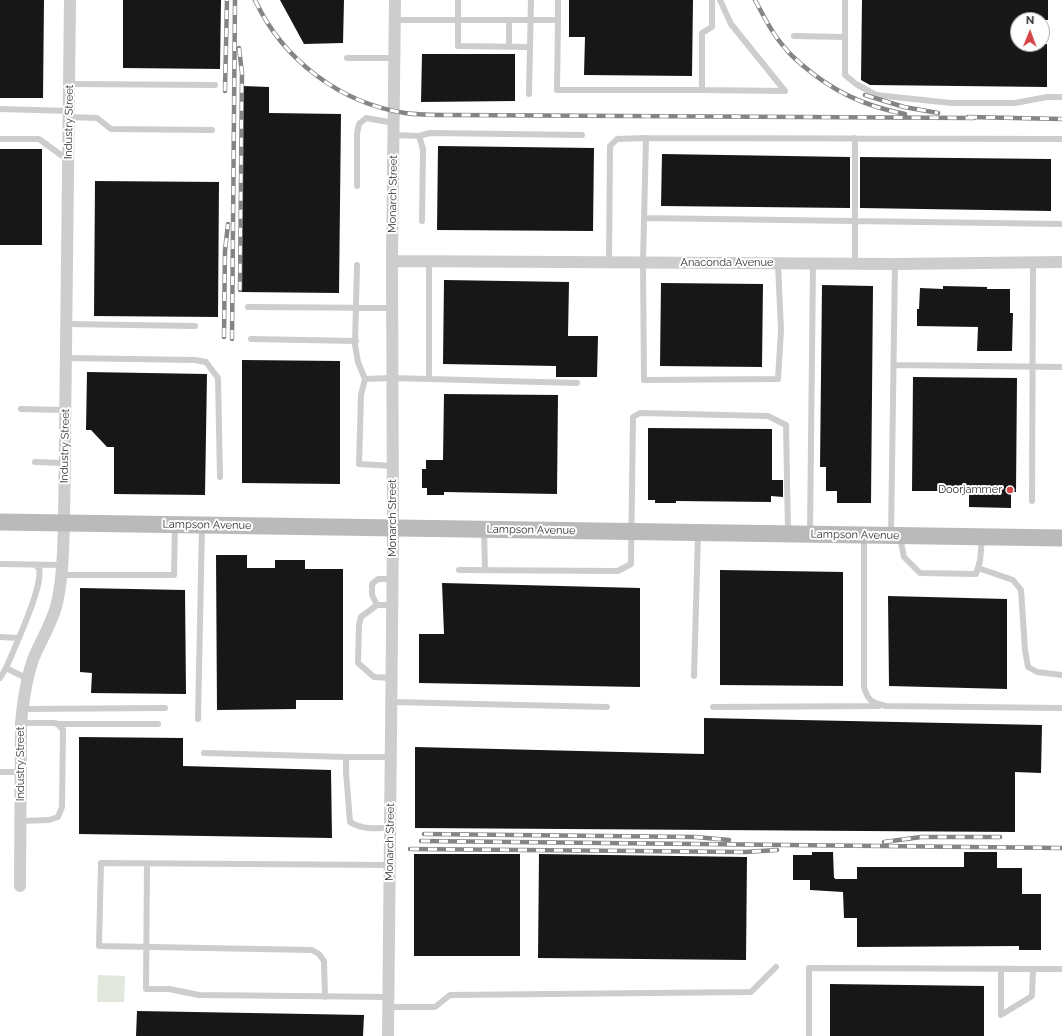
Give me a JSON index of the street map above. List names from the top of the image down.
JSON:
{
  "streets": {
    "main road": ["Lampson Avenue"],
    "street": ["Industry Street", "Monarch Street", "Anaconda Avenue"]
  },
  "crossings": [
    ["Industry Street", "Lampson Avenue"],
    ["Monarch Street", "Anaconda Avenue"],
    ["Monarch Street", "Lampson Avenue"]
  ],
  "places": ["Doorjammer"],
  "north": "top"
}
